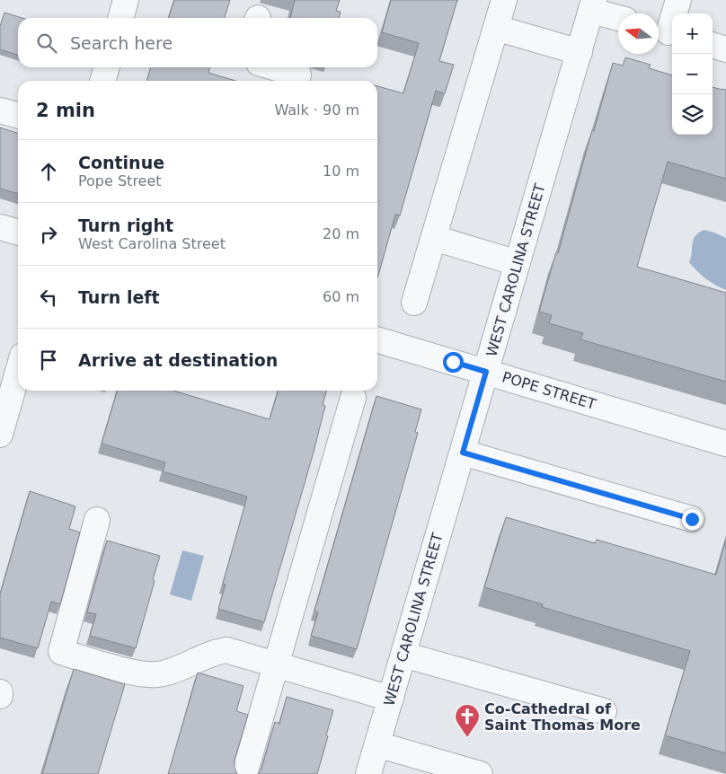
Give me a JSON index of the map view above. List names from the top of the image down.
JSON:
{
  "streets": {
    "street": ["WEST CAROLINA STREET", "POPE STREET"]
  },
  "crossings": [
    ["WEST CAROLINA STREET", "POPE STREET"]
  ],
  "places": {
    "church": ["Co-Cathedral of Saint Thomas More"]
  },
  "north": "left",
  "page": {
    "map_buttons": ["+", "−"],
    "search": "Search here",
    "heading": ["2 min", "Walk · 90 m"],
    "list": [
      ["Continue", "Pope Street", "10 m"],
      ["Turn right", "West Carolina Street", "20 m"],
      ["Turn left", "60 m"],
      "Arrive at destination"
    ]
  }
}
